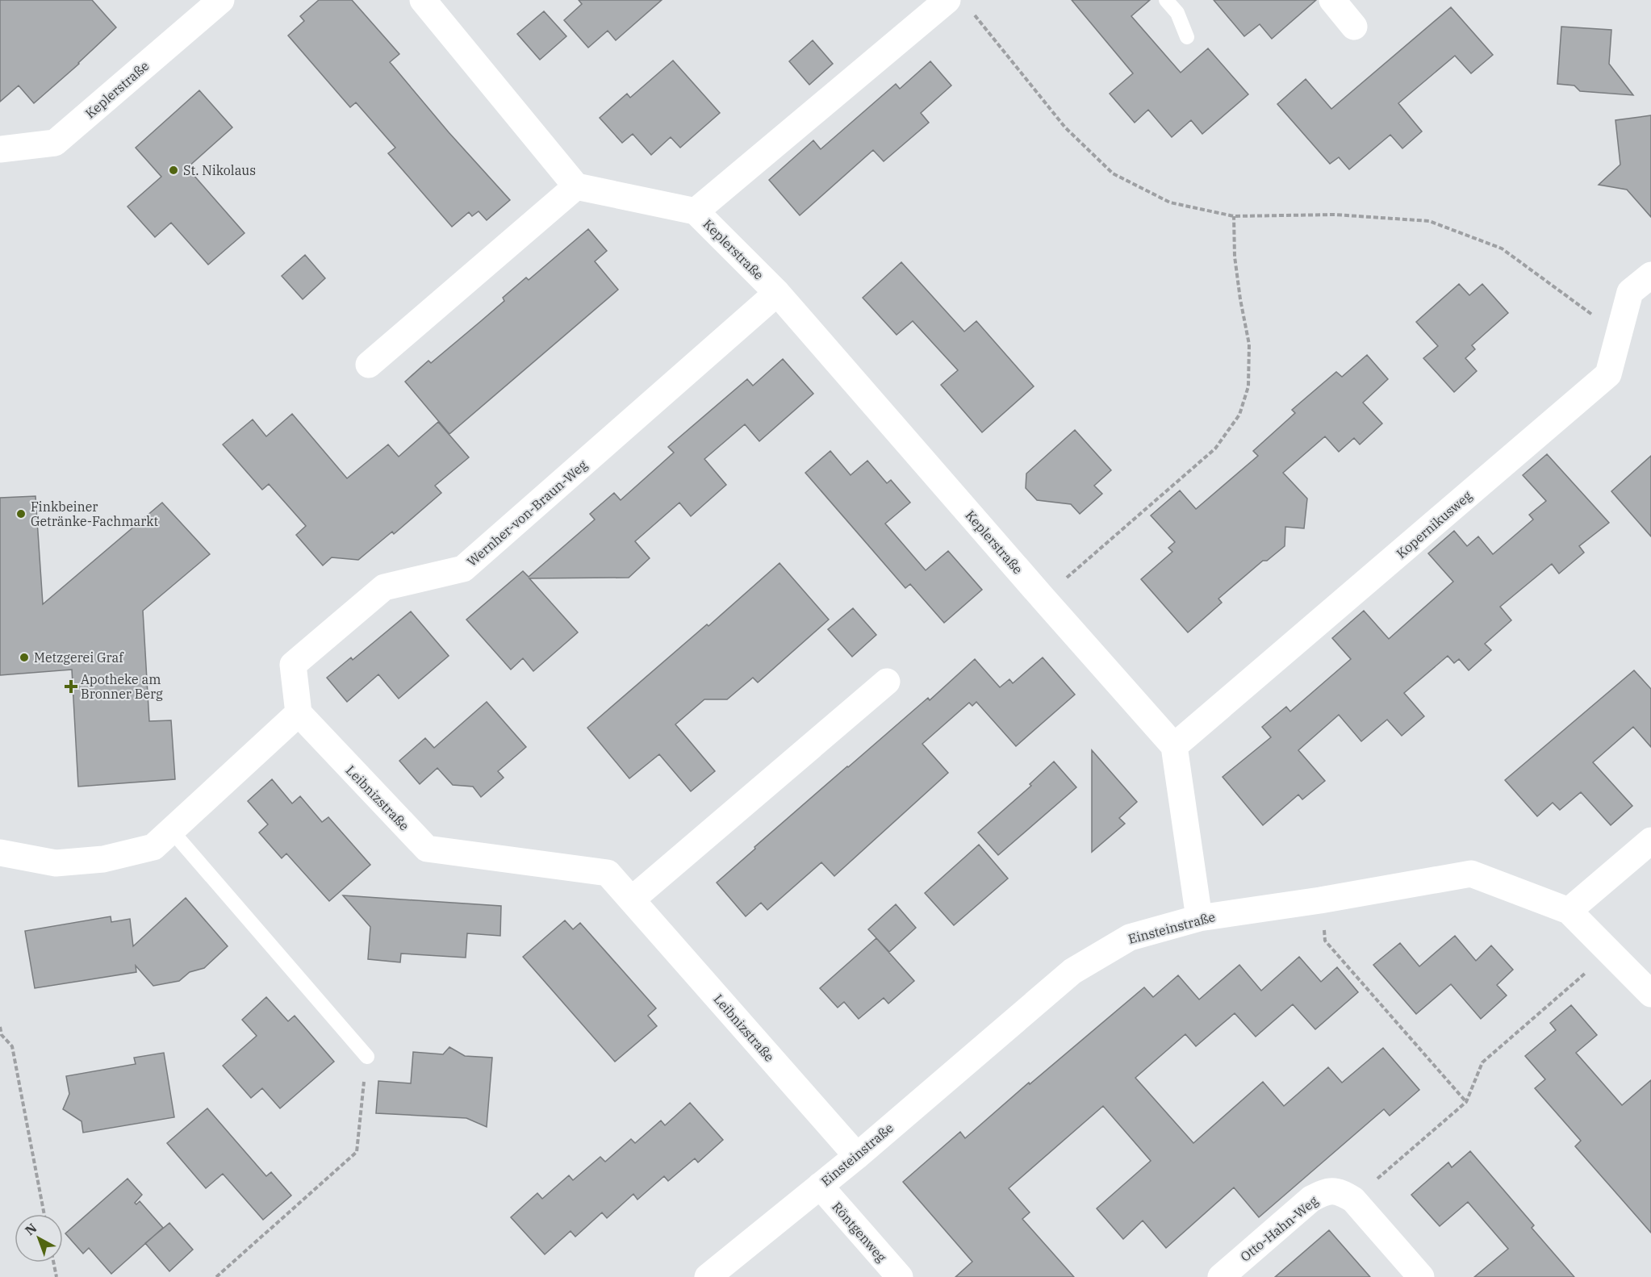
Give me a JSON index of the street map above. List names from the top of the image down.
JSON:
{
  "streets": {
    "street": [
      "Keplerstraße",
      "Wernher-von-Braun-Weg",
      "Kopernikusweg",
      "Leibnizstraße",
      "Einsteinstraße",
      "Otto-Hahn-Weg",
      "Röntgenweg"
    ]
  },
  "crossings": [
    ["Keplerstraße", "Wernher-von-Braun-Weg"],
    ["Keplerstraße", "Kopernikusweg"],
    ["Wernher-von-Braun-Weg", "Leibnizstraße"],
    ["Leibnizstraße", "Einsteinstraße"],
    ["Einsteinstraße", "Röntgenweg"]
  ],
  "places": {
    "other": ["St. Nikolaus", "Finkbeiner Getränke-Fachmarkt", "Metzgerei Graf"],
    "health": ["Apotheke am Bronner Berg"]
  },
  "north": "top left"
}
